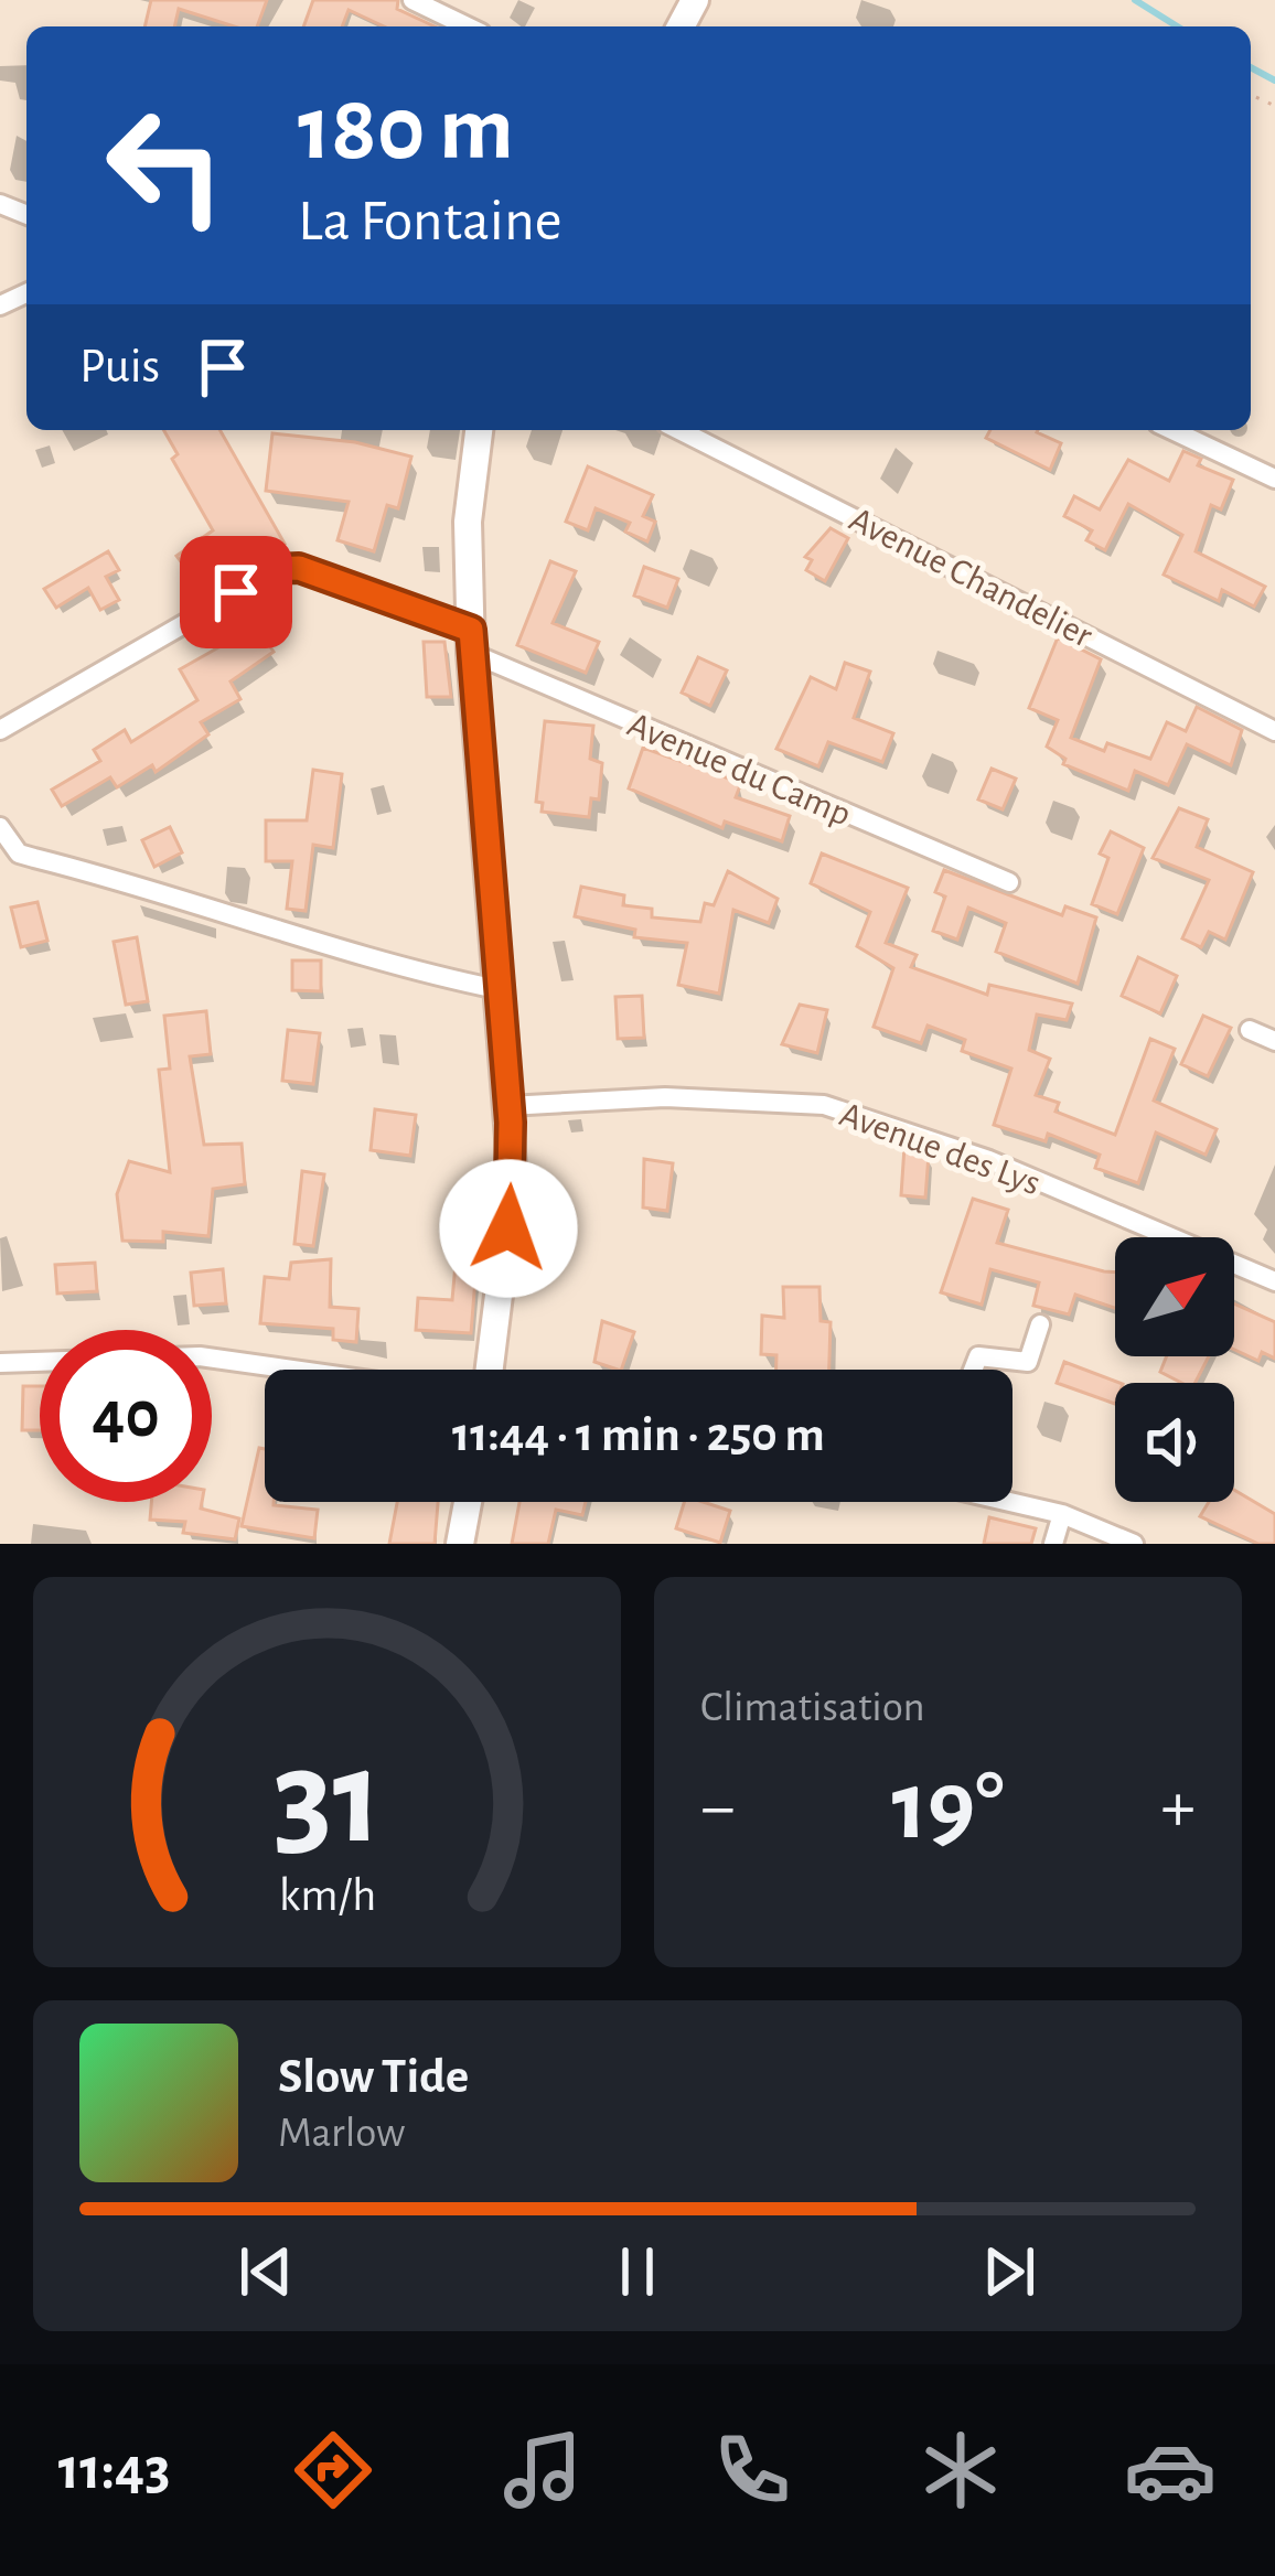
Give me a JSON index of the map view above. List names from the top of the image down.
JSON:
{
  "streets": {
    "street": ["Avenue Chandelier", "Avenue du Camp", "Avenue des Lys"]
  },
  "north": "top right",
  "page": {
    "turn": ["180 m", "La Fontaine"],
    "then": "Puis",
    "limit": "40",
    "trip": "11:44 · 1 min · 250 m",
    "tile": "Climatisation",
    "heat": ["−", "19°", "+"],
    "song": ["Slow Tide", "Marlow"],
    "tabs": "11:43",
    "gauge": ["31", "km/h"]
  }
}
